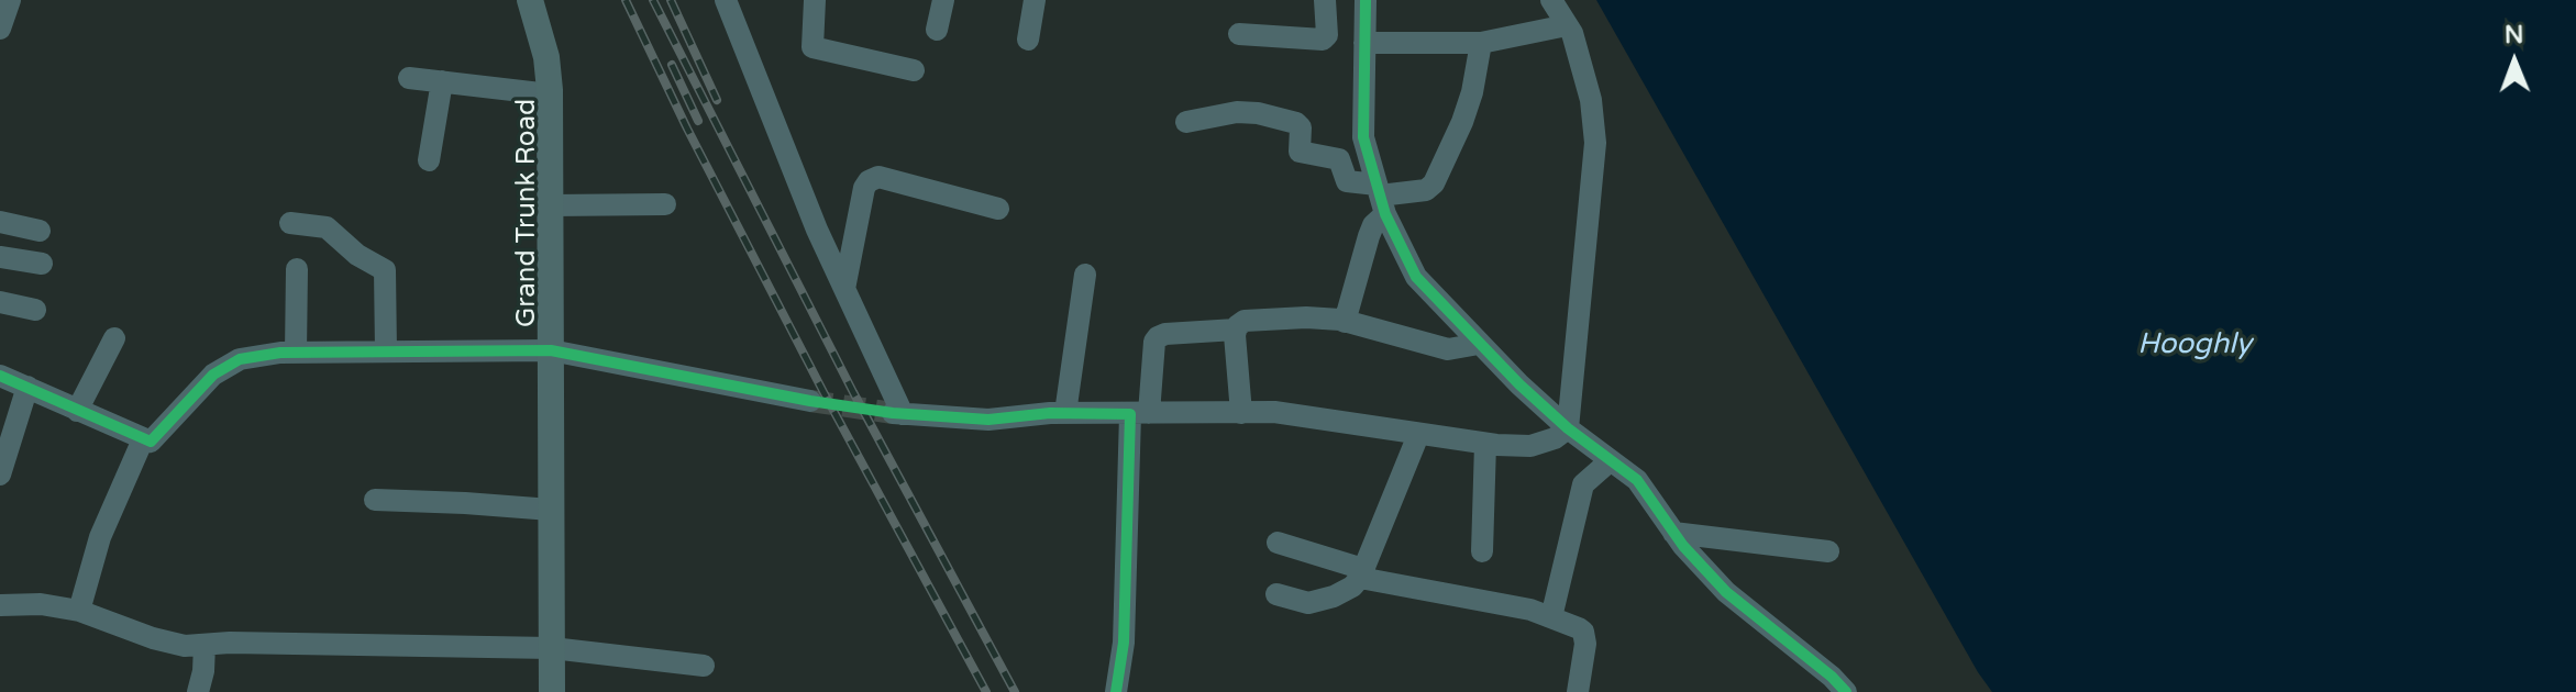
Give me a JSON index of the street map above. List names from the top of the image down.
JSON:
{
  "streets": {
    "main road": ["Grand Trunk Road"]
  },
  "water": ["Hooghly"],
  "north": "top"
}
